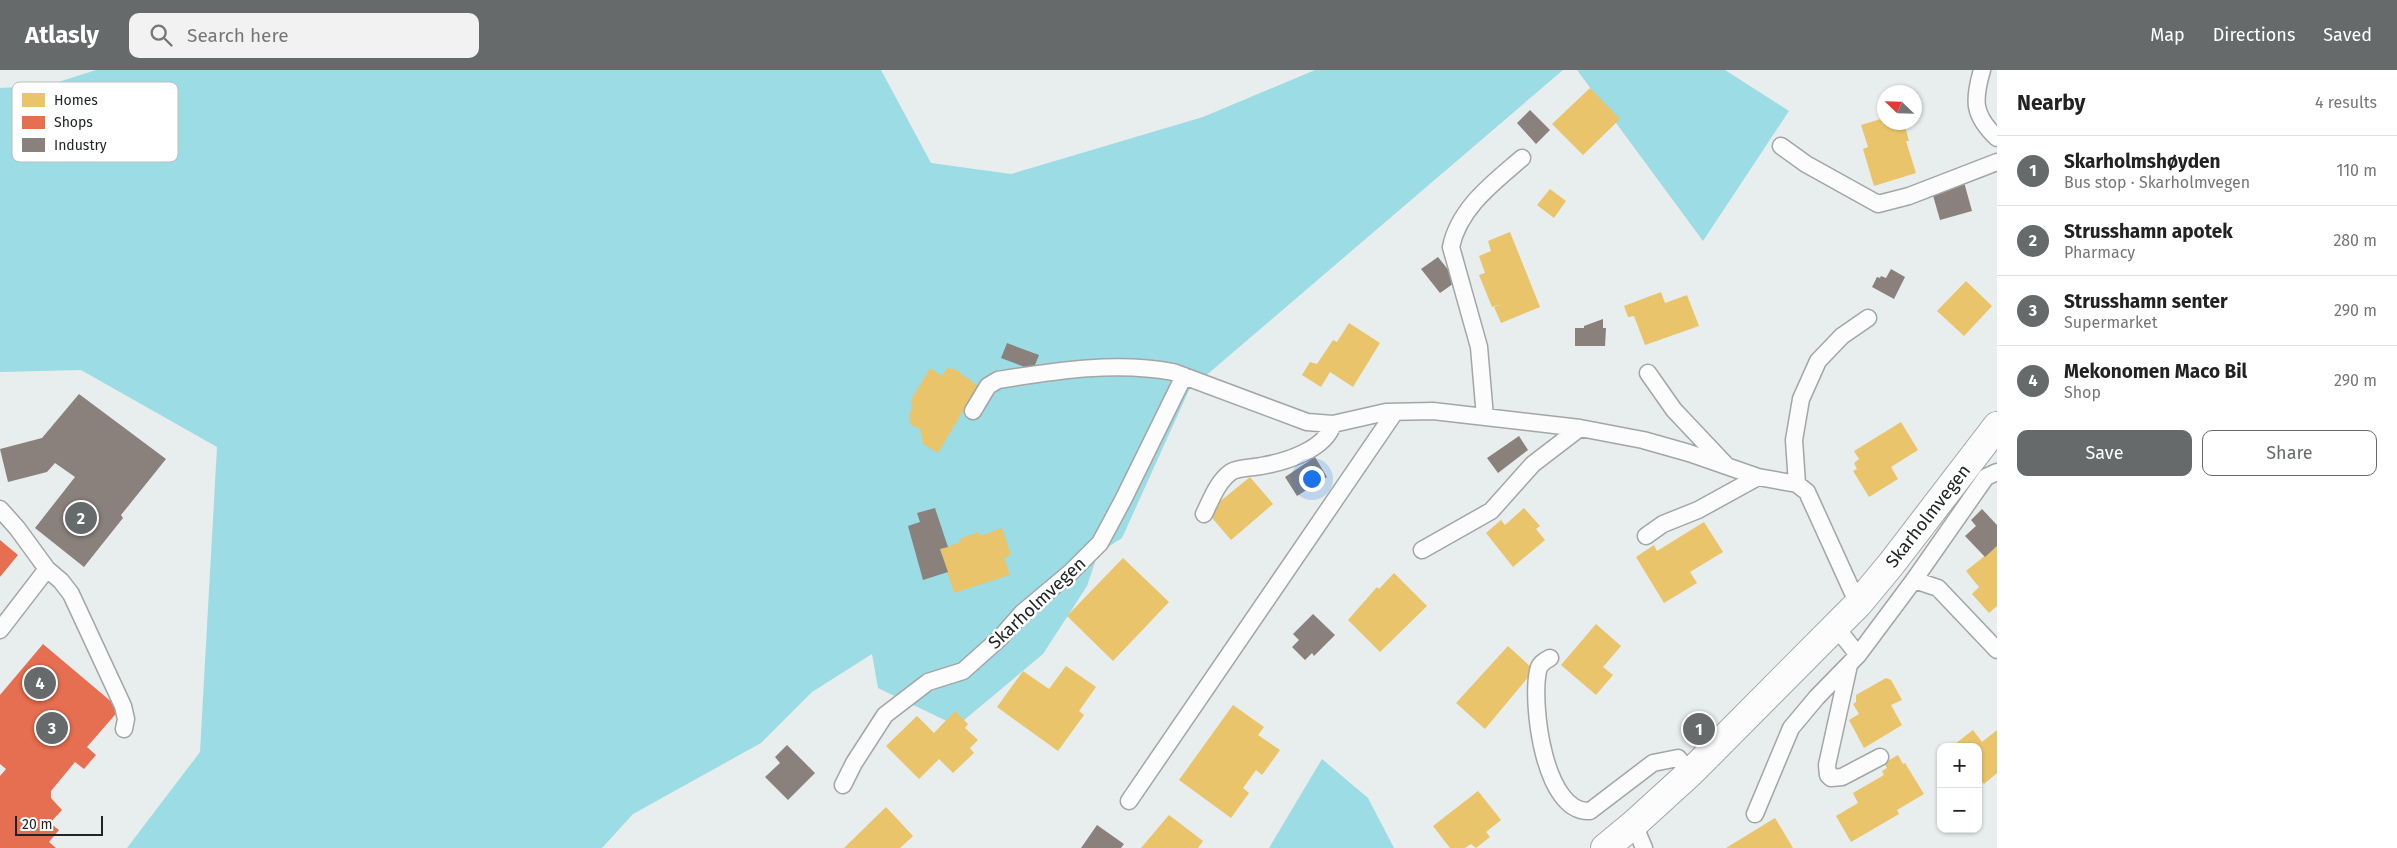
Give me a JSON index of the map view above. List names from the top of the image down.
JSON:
{
  "streets": {
    "street": ["Skarholmvegen"]
  },
  "legend": ["Homes", "Shops", "Industry"],
  "scale_bar": "20 m",
  "north": "top left",
  "page": {
    "header": "Atlasly",
    "search": "Search here",
    "nav": ["Map", "Directions", "Saved"],
    "heading": ["Nearby", "4 results"],
    "list": [
      {
        "mark": "1",
        "name": "Skarholmshøyden",
        "note": "Bus stop · Skarholmvegen",
        "value": "110 m"
      },
      {
        "mark": "2",
        "name": "Strusshamn apotek",
        "note": "Pharmacy",
        "value": "280 m"
      },
      {
        "mark": "3",
        "name": "Strusshamn senter",
        "note": "Supermarket",
        "value": "290 m"
      },
      {
        "mark": "4",
        "name": "Mekonomen Maco Bil",
        "note": "Shop",
        "value": "290 m"
      }
    ],
    "buttons": ["Save", "Share"],
    "pins": [
      "2",
      "4",
      "3",
      "1"
    ],
    "map_buttons": ["+", "−"],
    "scale": "20 m"
  }
}
